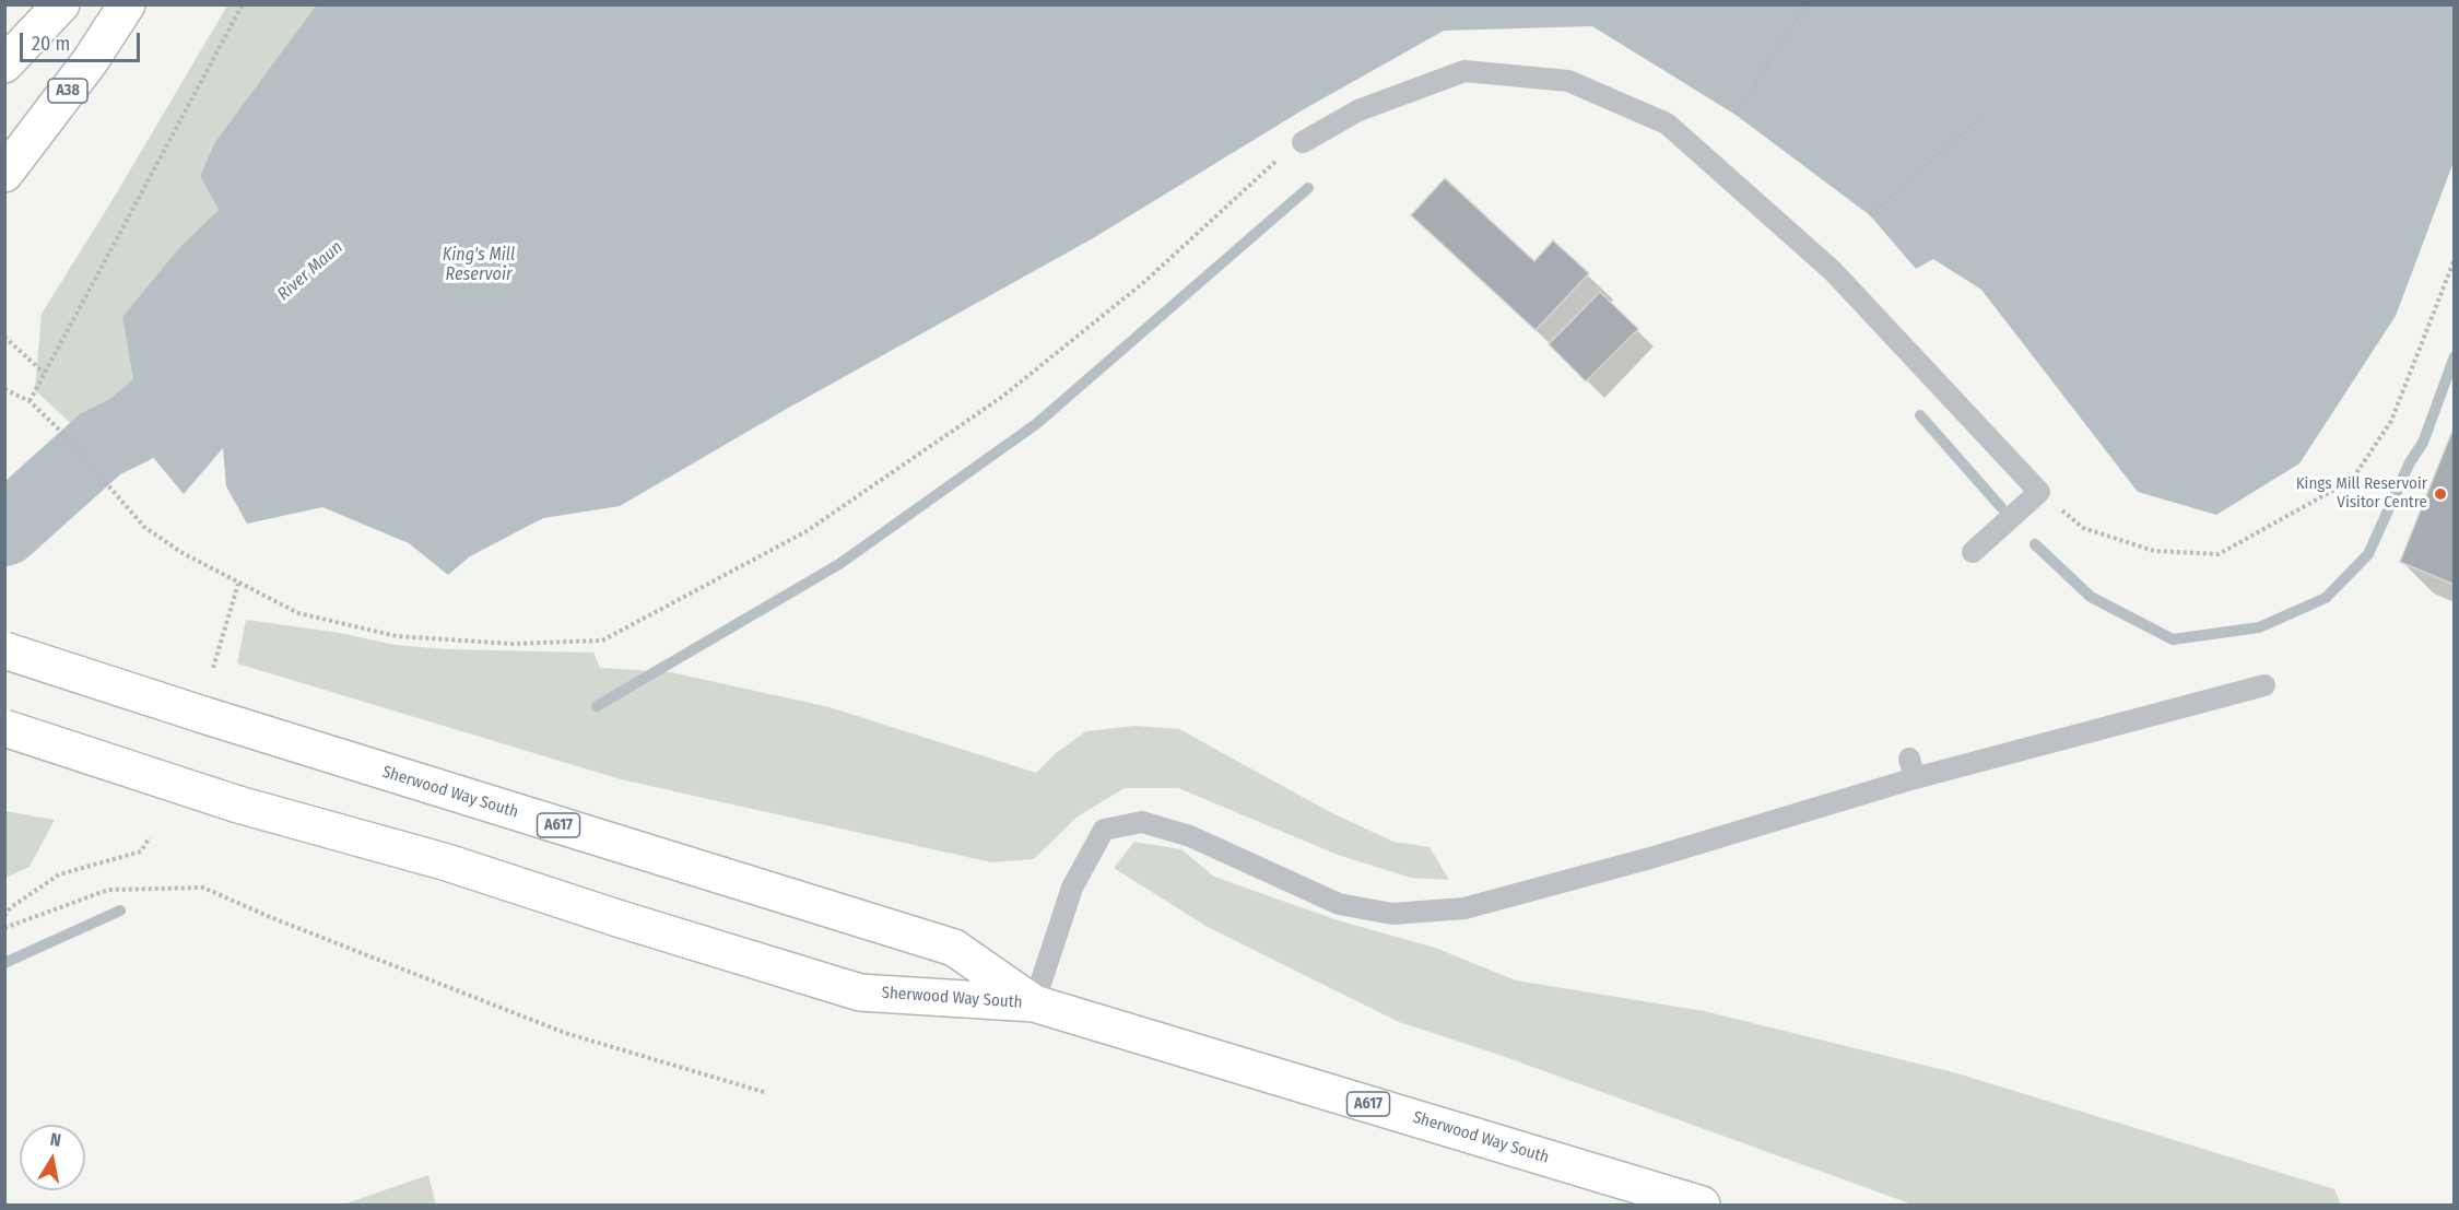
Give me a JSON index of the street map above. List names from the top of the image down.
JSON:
{
  "streets": {
    "highway": ["A38", "Sherwood Way South", "A617"]
  },
  "water": ["King's Mill Reservoir", "River Maun"],
  "places": ["Kings Mill Reservoir Visitor Centre"],
  "scale_bar": "20 m",
  "north": "top"
}
